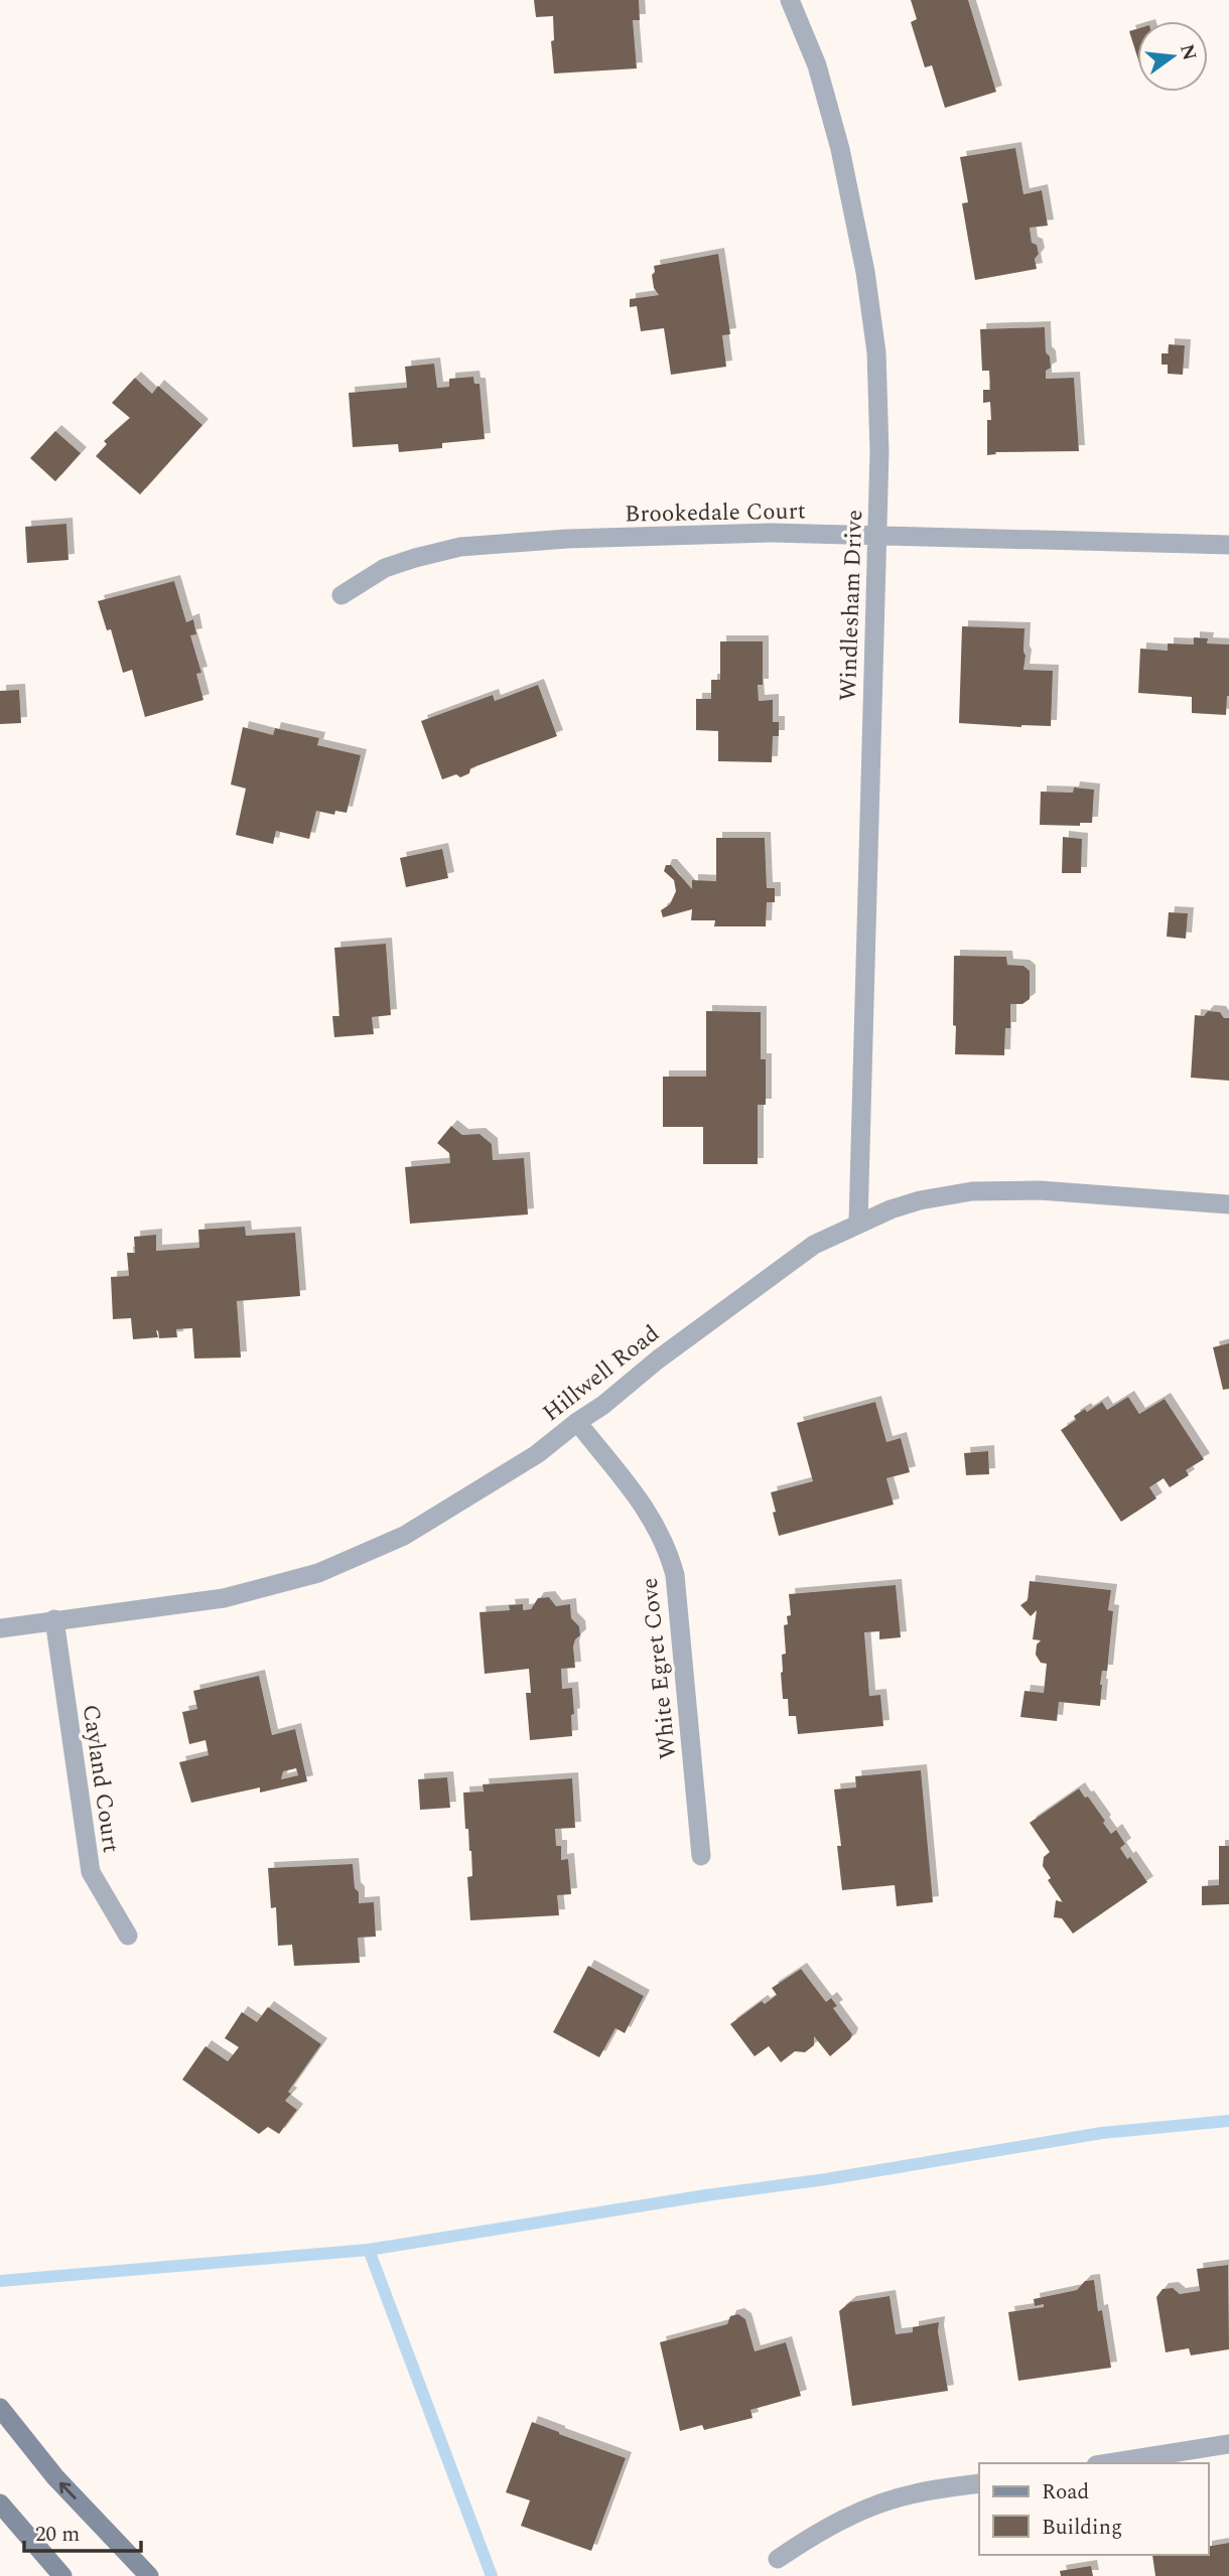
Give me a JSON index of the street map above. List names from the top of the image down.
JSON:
{
  "streets": {
    "street": [
      "Brookedale Court",
      "Windlesham Drive",
      "Hillwell Road",
      "White Egret Cove",
      "Cayland Court"
    ]
  },
  "crossings": [
    ["Brookedale Court", "Windlesham Drive"],
    ["Windlesham Drive", "Hillwell Road"],
    ["Hillwell Road", "White Egret Cove"],
    ["Hillwell Road", "Cayland Court"]
  ],
  "legend": ["Road", "Building"],
  "scale_bar": "20 m",
  "north": "right"
}
